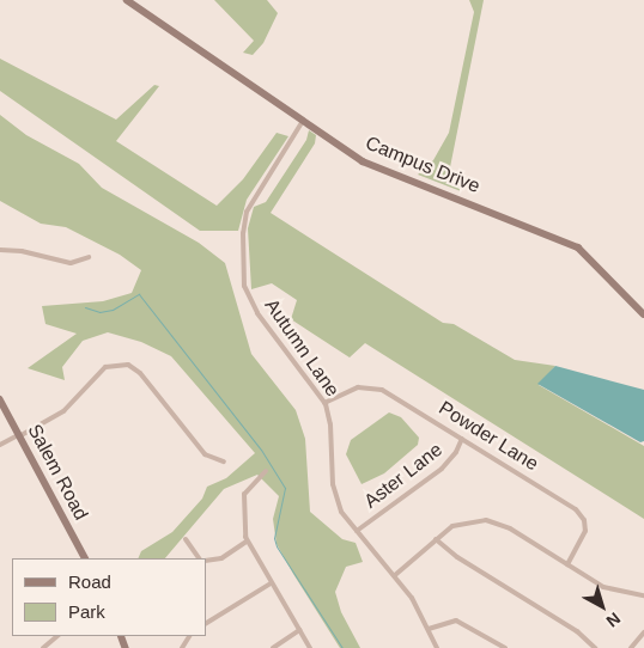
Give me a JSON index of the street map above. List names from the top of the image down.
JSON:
{
  "streets": {
    "street": [
      "Campus Drive",
      "Autumn Lane",
      "Powder Lane",
      "Salem Road",
      "Aster Lane"
    ]
  },
  "crossings": [
    ["Campus Drive", "Autumn Lane"],
    ["Autumn Lane", "Powder Lane"],
    ["Autumn Lane", "Aster Lane"],
    ["Powder Lane", "Aster Lane"]
  ],
  "legend": ["Road", "Park"],
  "north": "bottom right"
}
